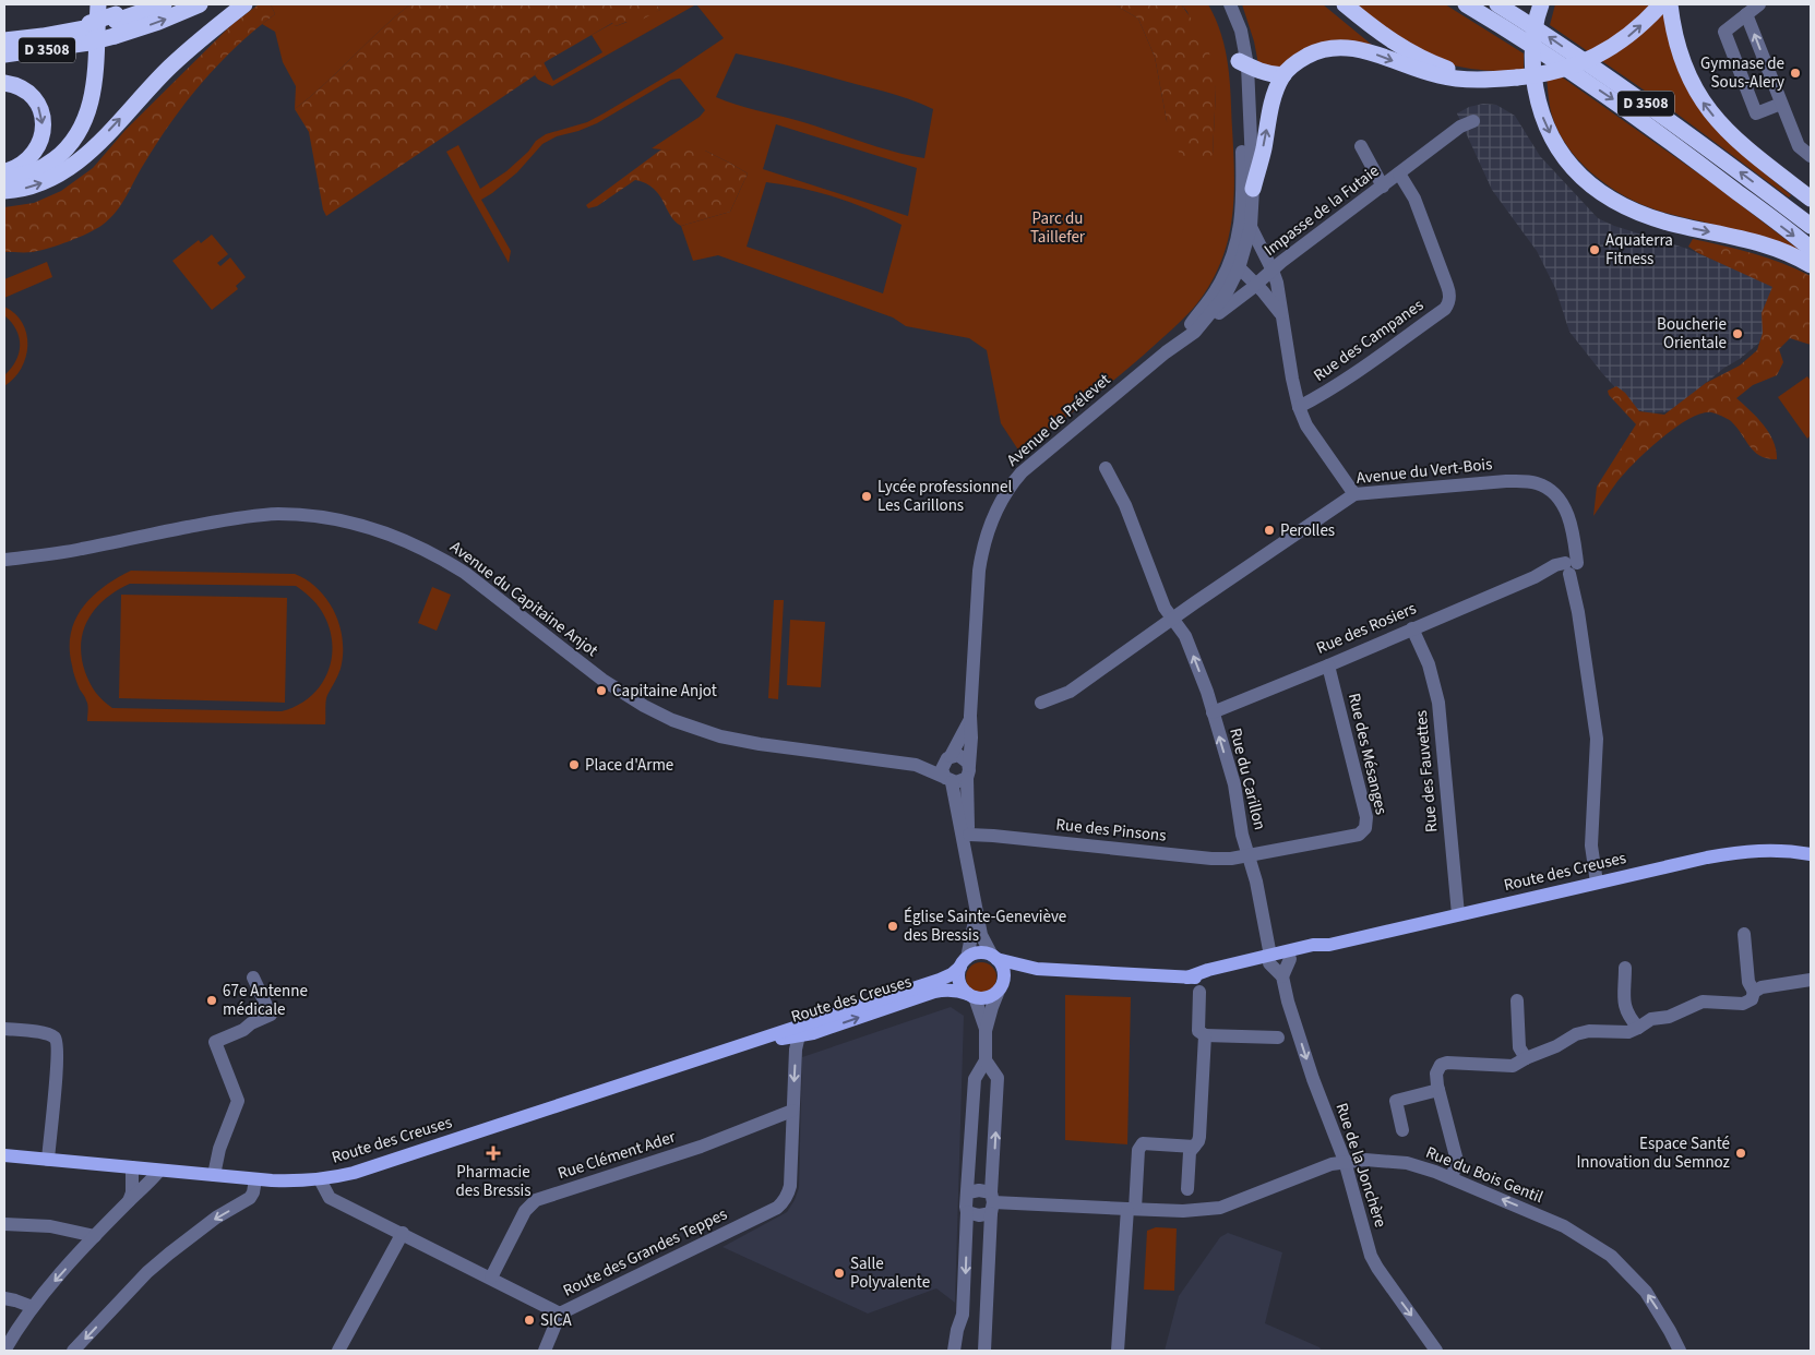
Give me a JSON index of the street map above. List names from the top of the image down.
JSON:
{
  "streets": {
    "highway": ["D 3508"],
    "main road": ["Route des Creuses"],
    "street": [
      "Impasse de la Futaie",
      "Rue des Campanes",
      "Avenue de Prélevet",
      "Avenue du Vert-Bois",
      "Avenue du Capitaine Anjot",
      "Rue des Rosiers",
      "Rue des Mésanges",
      "Rue des Fauvettes",
      "Rue du Carillon",
      "Rue des Pinsons",
      "Rue Clément Ader",
      "Rue de la Jonchère",
      "Rue du Bois Gentil",
      "Route des Grandes Teppes"
    ]
  },
  "crossings": [
    ["Impasse de la Futaie", "Rue des Campanes"],
    ["Impasse de la Futaie", "Avenue de Prélevet"],
    ["Avenue de Prélevet", "Avenue du Capitaine Anjot"],
    ["Avenue de Prélevet", "Rue des Pinsons"],
    ["Avenue de Prélevet", "Route des Creuses"],
    ["Avenue du Vert-Bois", "Rue des Rosiers"],
    ["Avenue du Vert-Bois", "Rue du Carillon"],
    ["Avenue du Vert-Bois", "Route des Creuses"],
    ["Rue des Rosiers", "Rue des Mésanges"],
    ["Rue des Rosiers", "Rue des Fauvettes"],
    ["Rue des Rosiers", "Rue du Carillon"],
    ["Rue des Mésanges", "Rue du Carillon"],
    ["Rue des Mésanges", "Rue des Pinsons"],
    ["Rue des Fauvettes", "Route des Creuses"],
    ["Rue du Carillon", "Rue des Pinsons"],
    ["Rue du Carillon", "Route des Creuses"],
    ["Route des Creuses", "Route des Grandes Teppes"],
    ["Rue Clément Ader", "Route des Grandes Teppes"],
    ["Rue de la Jonchère", "Rue du Bois Gentil"]
  ],
  "one_way": ["Rue du Carillon", "Rue de la Jonchère", "Rue du Bois Gentil"],
  "parks": ["Parc du Taillefer"],
  "places": {
    "other": [
      "Gymnase de Sous-Alery",
      "Aquaterra Fitness",
      "Boucherie Orientale",
      "Lycée professionnel Les Carillons",
      "Perolles",
      "Capitaine Anjot",
      "Place d'Arme",
      "Église Sainte-Geneviève des Bressis",
      "67e Antenne médicale",
      "Espace Santé Innovation du Semnoz",
      "Salle Polyvalente",
      "SICA"
    ],
    "health": ["Pharmacie des Bressis"]
  }
}
